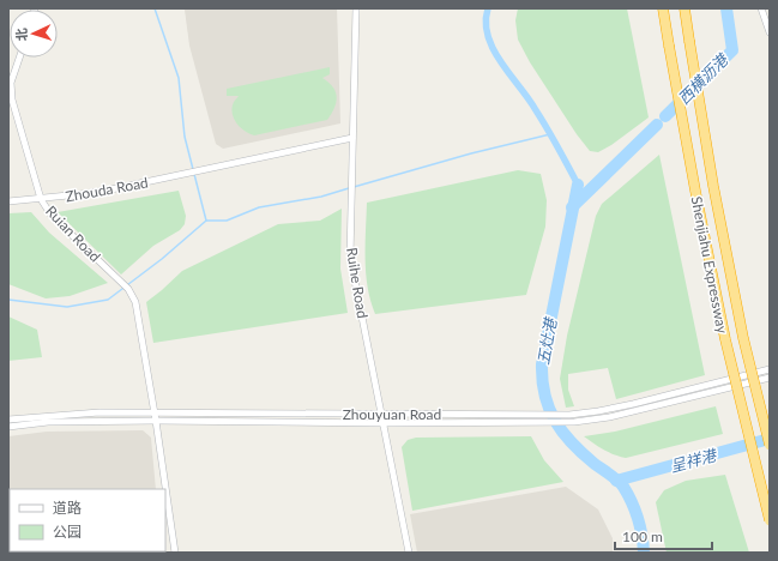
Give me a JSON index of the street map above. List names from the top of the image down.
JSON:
{
  "streets": {
    "highway": ["Shenjiahu Expressway"],
    "street": [
      "Zhouda Road",
      "Ruian Road",
      "Ruihe Road",
      "Zhouyuan Road"
    ]
  },
  "crossings": [
    ["Zhouda Road", "Ruian Road"],
    ["Zhouda Road", "Ruihe Road"],
    ["Ruian Road", "Zhouyuan Road"],
    ["Ruihe Road", "Zhouyuan Road"]
  ],
  "water": ["西横沥港", "五灶港", "呈祥港"],
  "legend": ["道路", "公园"],
  "scale_bar": "100 m",
  "north": "left"
}
